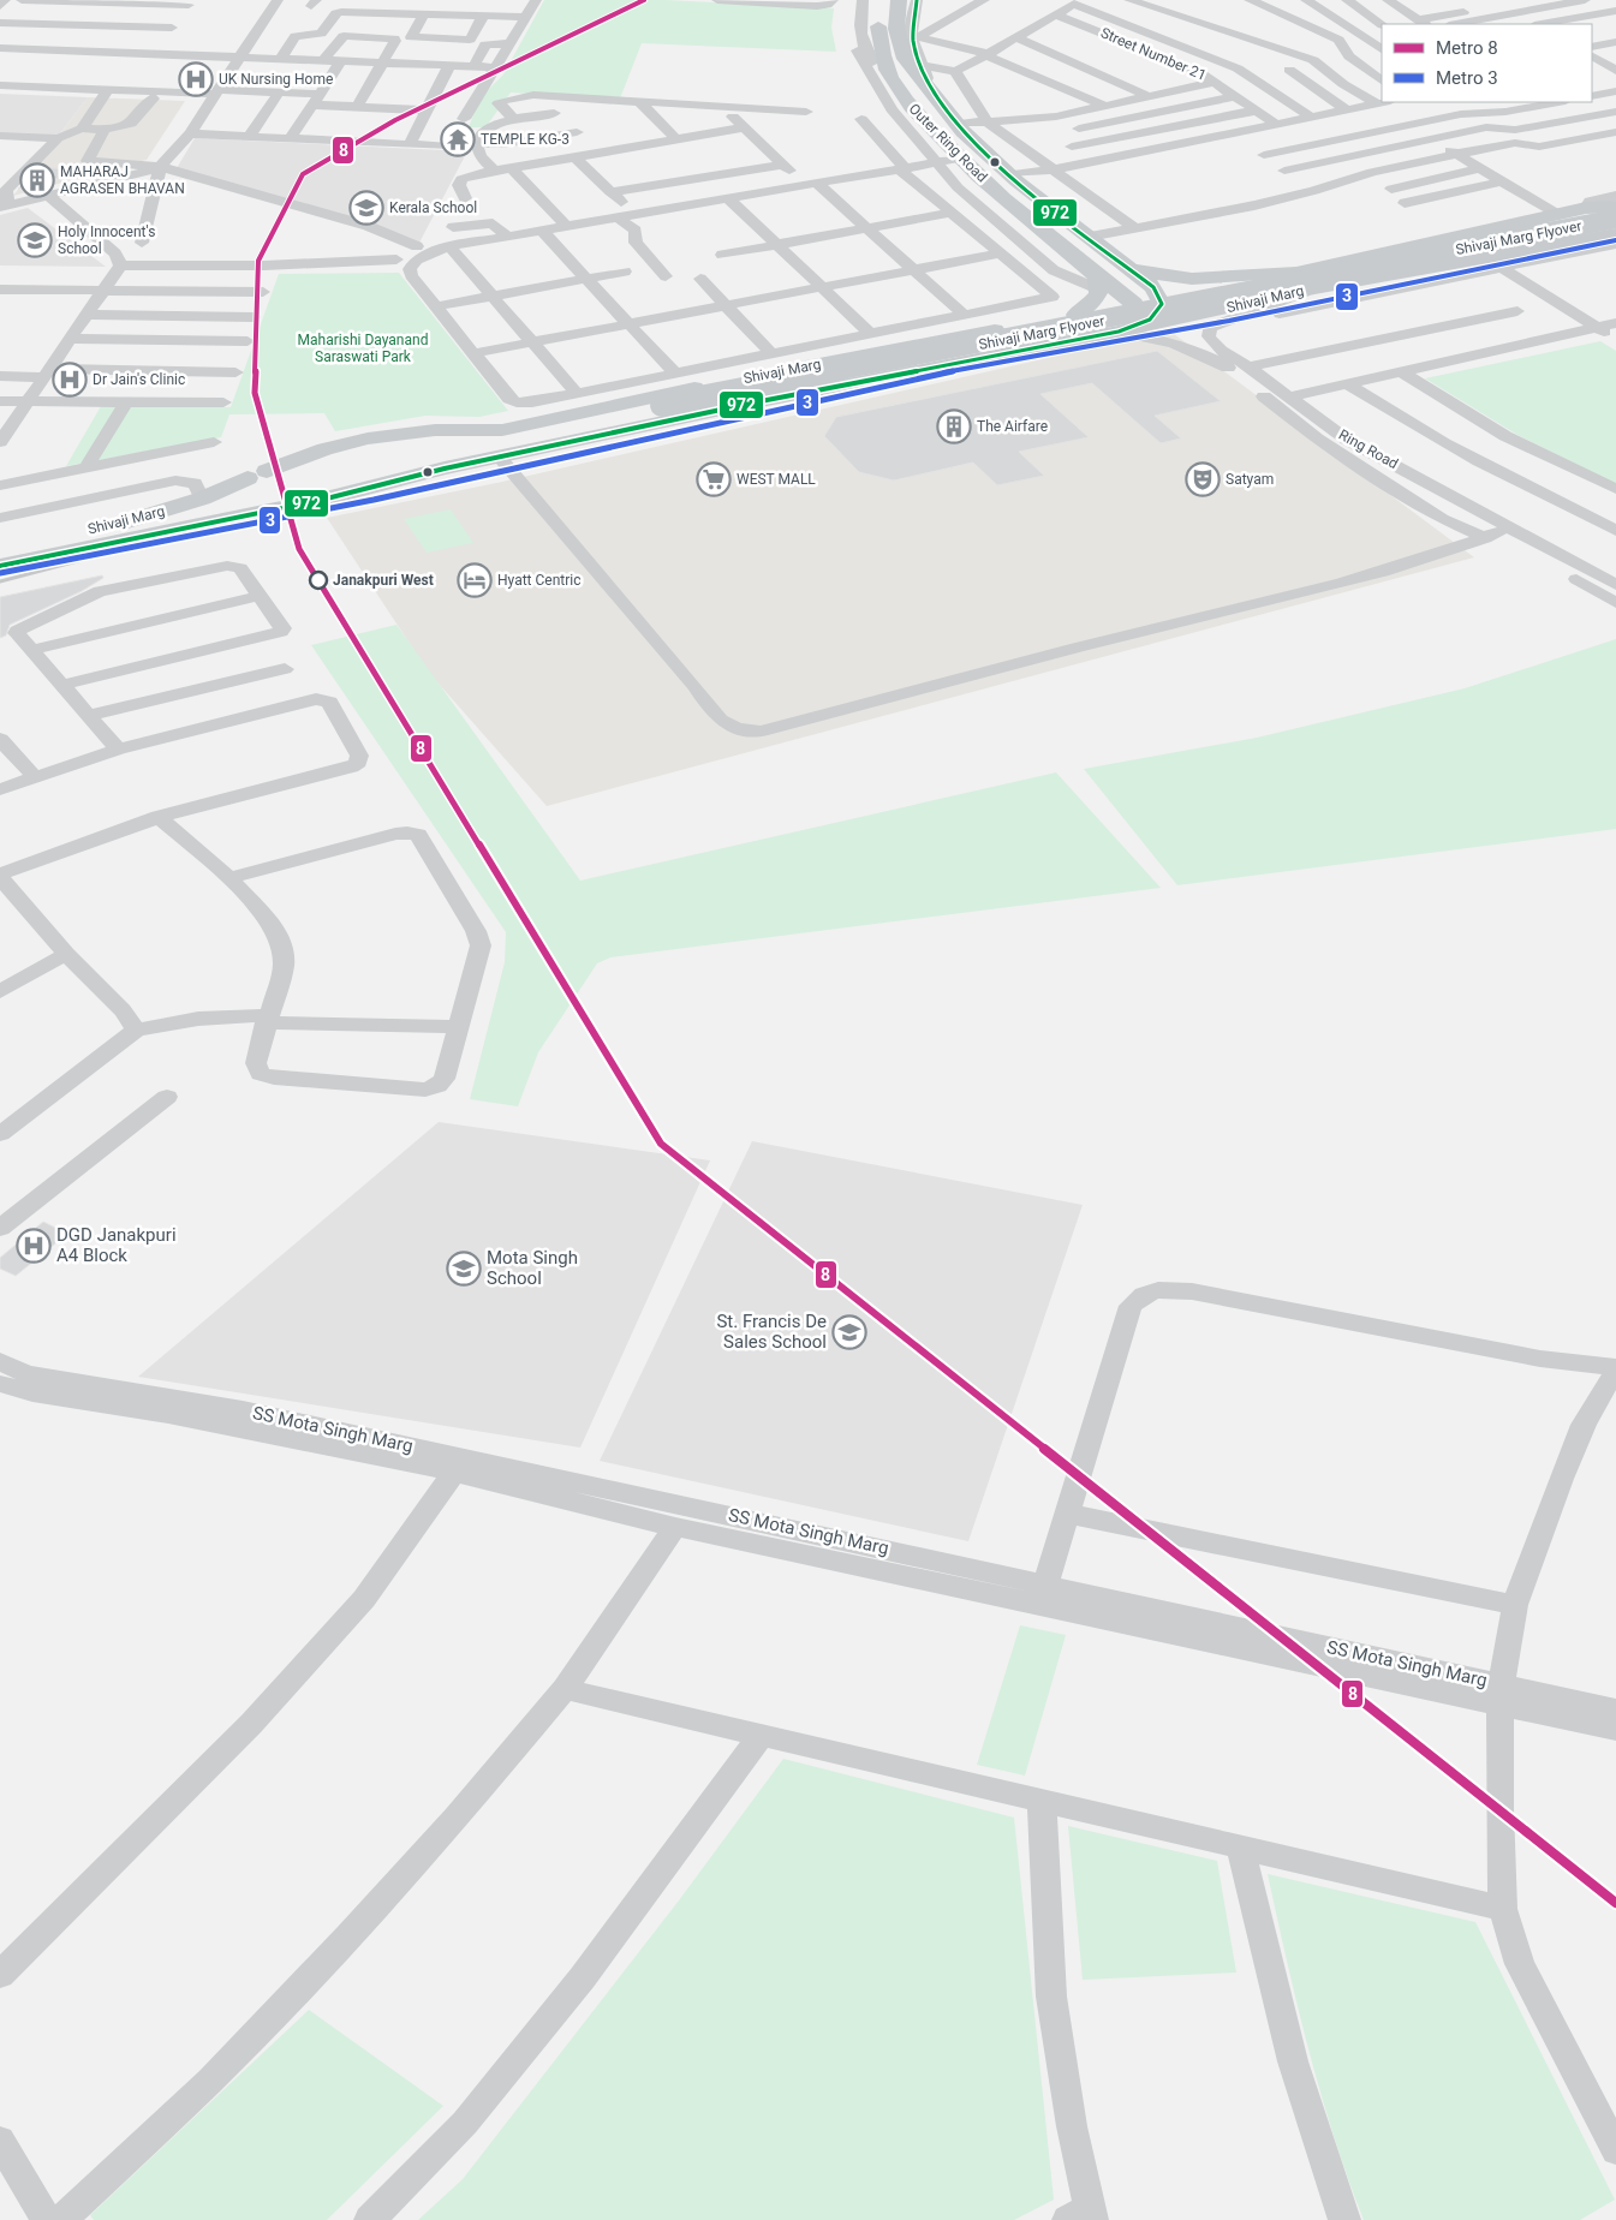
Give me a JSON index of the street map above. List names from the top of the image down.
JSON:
{
  "streets": {
    "main road": ["Outer Ring Road", "Shivaji Marg Flyover", "Shivaji Marg"],
    "street": ["Street Number 21", "Ring Road", "SS Mota Singh Marg"]
  },
  "crossings": [
    ["Outer Ring Road", "Shivaji Marg"],
    ["Shivaji Marg Flyover", "Shivaji Marg"],
    ["Shivaji Marg", "Ring Road"]
  ],
  "parks": ["Maharishi Dayanand Saraswati Park"],
  "places": {
    "hospital": ["UK Nursing Home", "Dr Jain's Clinic", "DGD Janakpuri A4 Block"],
    "temple": ["TEMPLE KG-3"],
    "building": ["MAHARAJ AGRASEN BHAVAN", "The Airfare"],
    "school or university": [
      "Kerala School",
      "Holy Innocent's School",
      "Mota Singh School",
      "St. Francis De Sales School"
    ],
    "supermarket": ["WEST MALL"],
    "theatre": ["Satyam"],
    "other": ["Janakpuri West"],
    "hotel": ["Hyatt Centric"]
  },
  "lines": ["metro line 8", "transit line 972", "metro line 3"],
  "legend": ["Metro 8", "Metro 3"]
}
